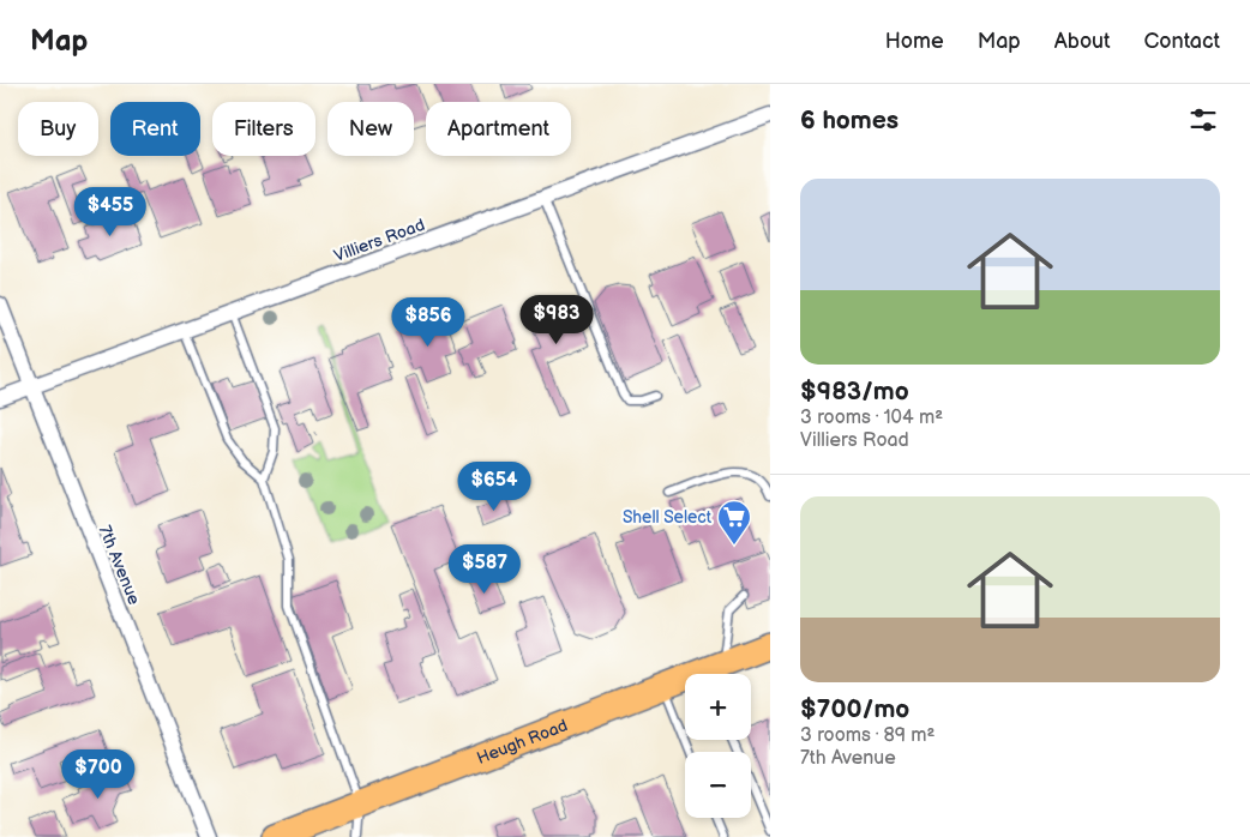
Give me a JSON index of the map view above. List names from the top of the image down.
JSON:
{
  "streets": {
    "main road": ["Heugh Road"],
    "street": ["Villiers Road", "7th Avenue"]
  },
  "crossings": [
    ["Villiers Road", "7th Avenue"]
  ],
  "places": {
    "supermarket": ["Shell Select"]
  },
  "page": {
    "header": "Map",
    "nav": [
      "Home",
      "Map",
      "About",
      "Contact"
    ],
    "heading": "6 homes",
    "chip": [
      "Buy",
      "Rent",
      "Filters",
      "New",
      "Apartment"
    ],
    "list": [
      {
        "name": "$983/mo",
        "note": "3 rooms · 104 m² · Villiers Road"
      },
      {
        "name": "$700/mo",
        "note": "3 rooms · 89 m² · 7th Avenue"
      }
    ],
    "price": [
      "$455",
      "$983",
      "$856",
      "$654",
      "$587",
      "$700"
    ],
    "map_buttons": ["+", "−"]
  }
}
